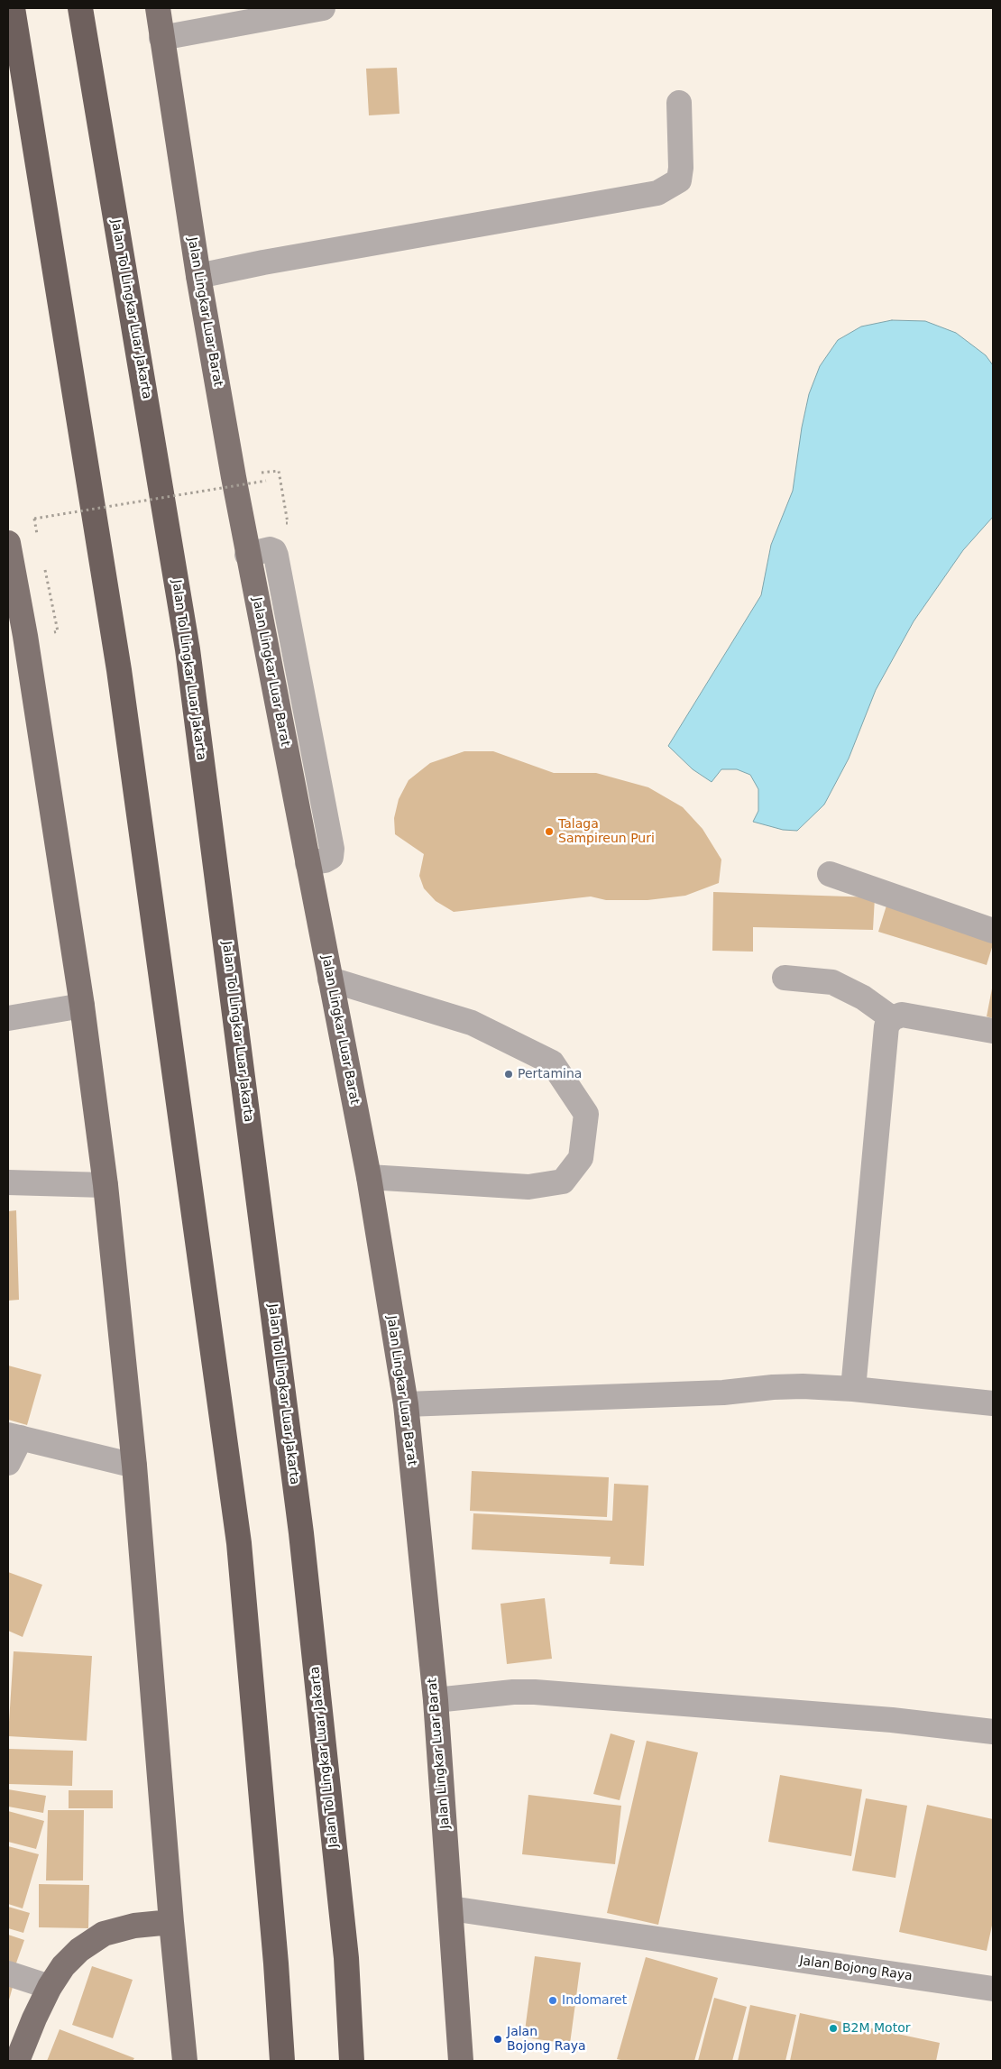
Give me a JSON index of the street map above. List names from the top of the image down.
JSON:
{
  "streets": {
    "highway": ["Jalan Tol Lingkar Luar Jakarta"],
    "main road": ["Jalan Lingkar Luar Barat"],
    "street": ["Jalan Bojong Raya"]
  },
  "crossings": [
    ["Jalan Lingkar Luar Barat", "Jalan Bojong Raya"]
  ],
  "places": [
    "Talaga Sampireun Puri",
    "Pertamina",
    "Indomaret",
    "B2M Motor",
    "Jalan Bojong Raya"
  ]
}
